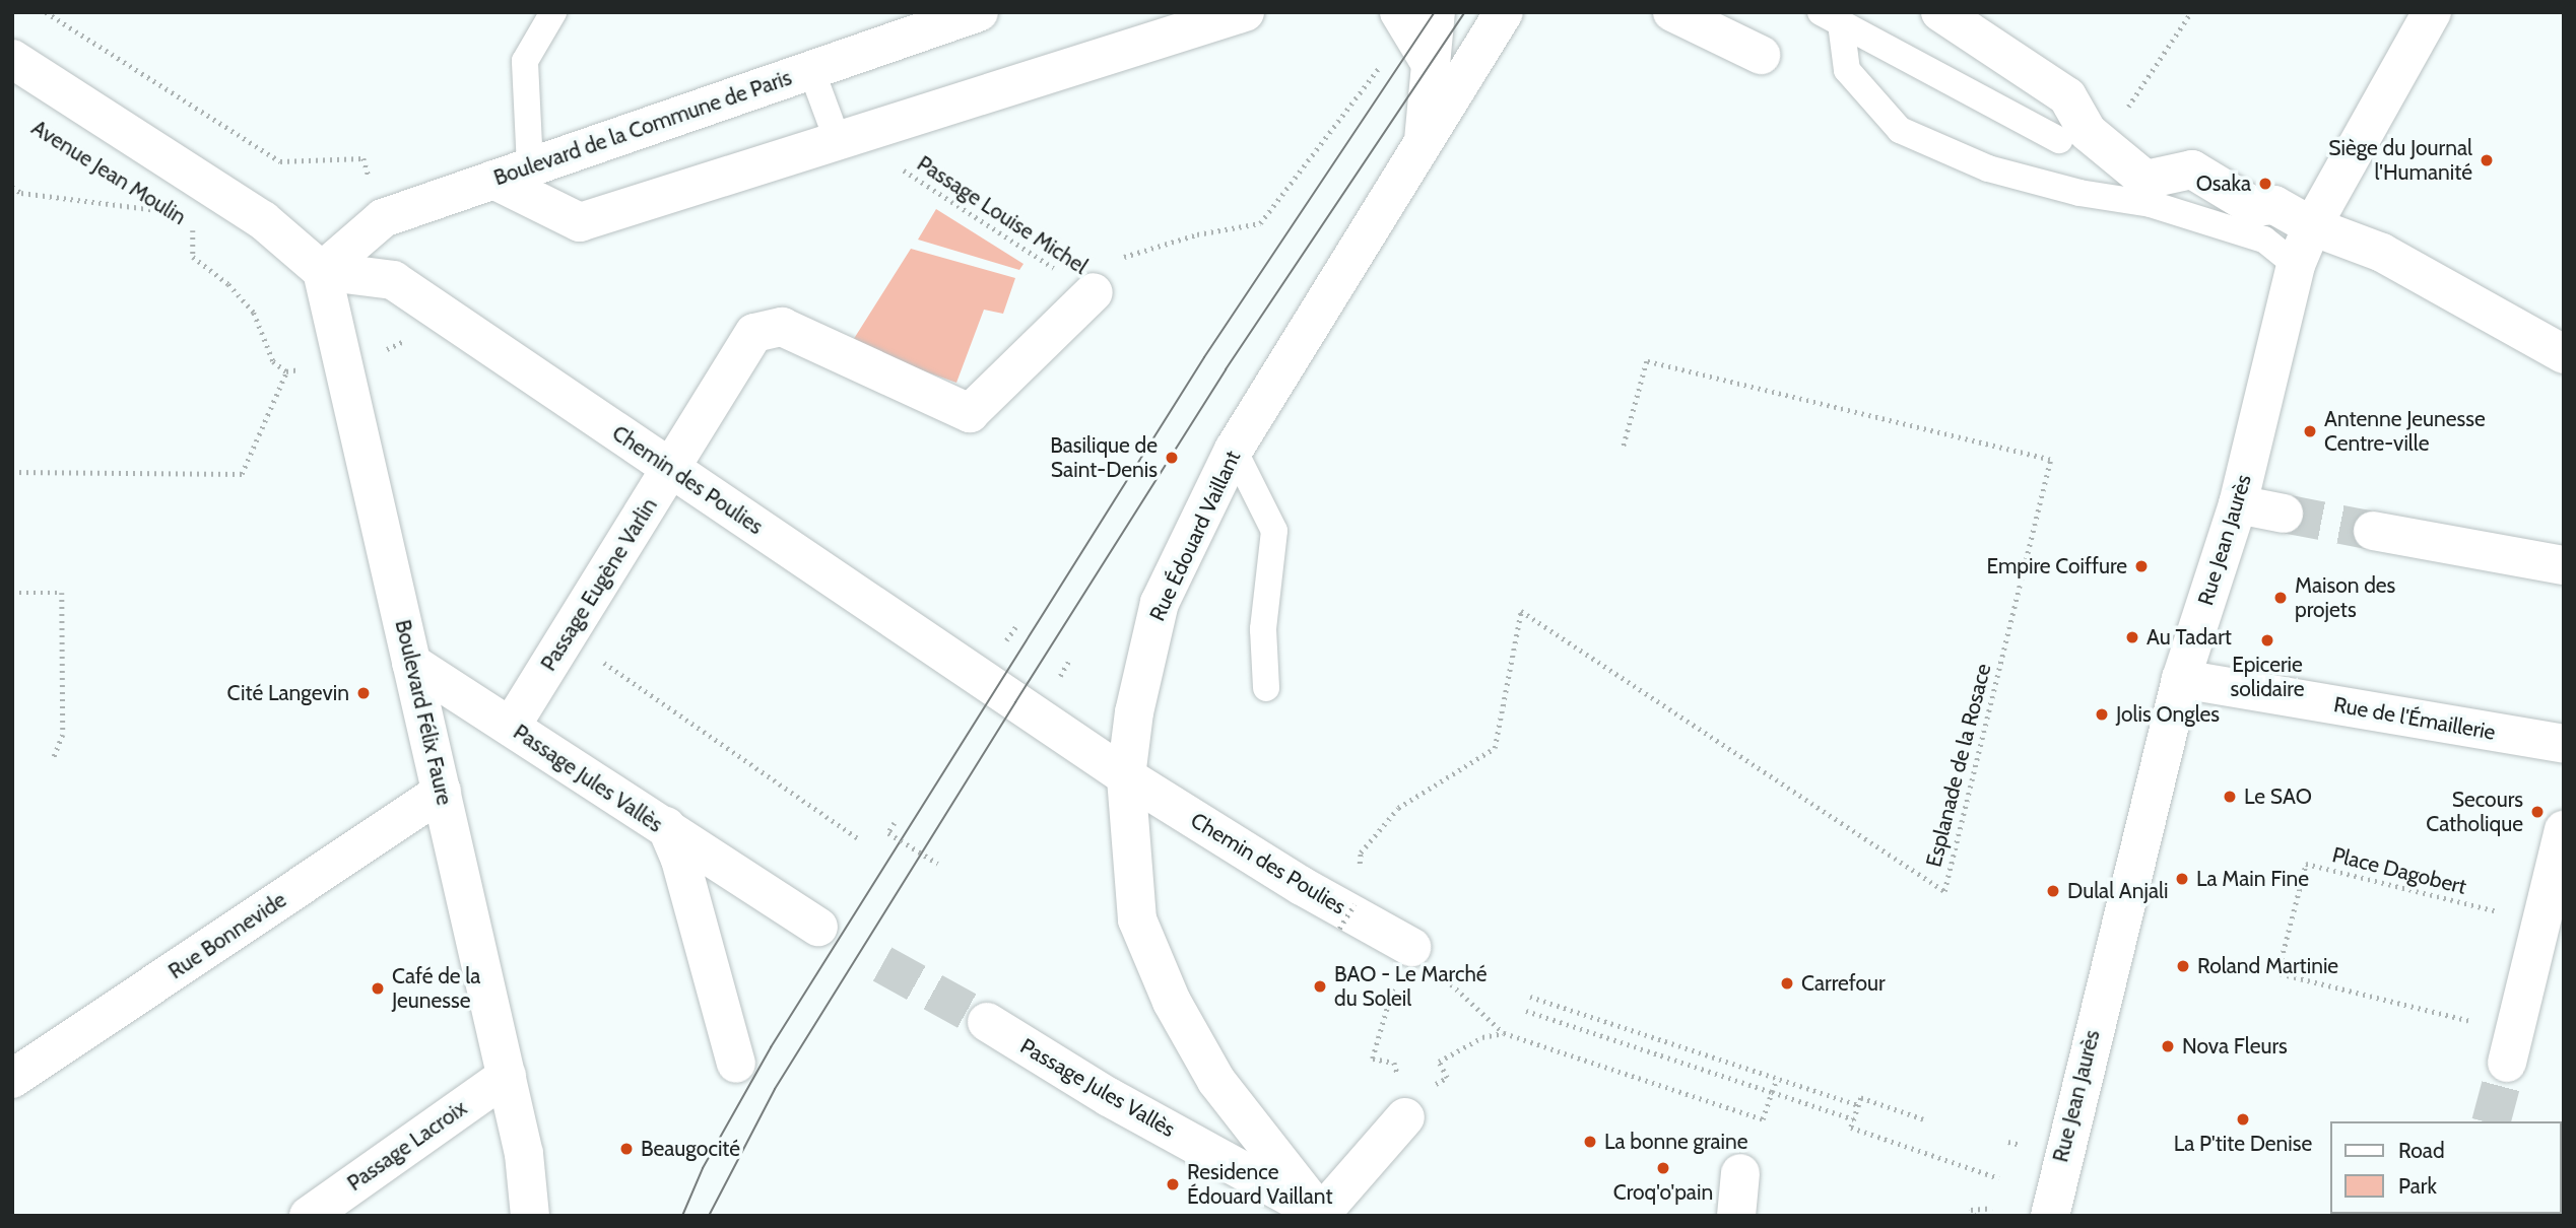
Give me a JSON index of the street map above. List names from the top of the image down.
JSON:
{
  "streets": {
    "street": [
      "Boulevard de la Commune de Paris",
      "Avenue Jean Moulin",
      "Chemin des Poulies",
      "Rue Édouard Vaillant",
      "Rue Jean Jaurès",
      "Passage Eugène Varlin",
      "Boulevard Félix Faure",
      "Rue de l'Émaillerie",
      "Passage Jules Vallès",
      "Rue Bonnevide",
      "Passage Lacroix"
    ],
    "path": ["Passage Louise Michel", "Esplanade de la Rosace", "Place Dagobert"]
  },
  "crossings": [
    ["Boulevard de la Commune de Paris", "Avenue Jean Moulin"],
    ["Boulevard de la Commune de Paris", "Chemin des Poulies"],
    ["Boulevard de la Commune de Paris", "Boulevard Félix Faure"],
    ["Avenue Jean Moulin", "Chemin des Poulies"],
    ["Avenue Jean Moulin", "Boulevard Félix Faure"],
    ["Passage Louise Michel", "Rue Édouard Vaillant"],
    ["Passage Louise Michel", "Passage Eugène Varlin"],
    ["Chemin des Poulies", "Rue Édouard Vaillant"],
    ["Chemin des Poulies", "Passage Eugène Varlin"],
    ["Chemin des Poulies", "Boulevard Félix Faure"],
    ["Rue Édouard Vaillant", "Passage Jules Vallès"],
    ["Rue Jean Jaurès", "Rue de l'Émaillerie"],
    ["Passage Eugène Varlin", "Passage Jules Vallès"],
    ["Boulevard Félix Faure", "Passage Jules Vallès"],
    ["Boulevard Félix Faure", "Rue Bonnevide"],
    ["Boulevard Félix Faure", "Passage Lacroix"]
  ],
  "places": [
    "Siège du Journal l'Humanité",
    "Osaka",
    "Antenne Jeunesse Centre-ville",
    "Basilique de Saint-Denis",
    "Empire Coiffure",
    "Maison des projets",
    "Au Tadart",
    "Epicerie solidaire",
    "Cité Langevin",
    "Jolis Ongles",
    "Le SAO",
    "Secours Catholique",
    "La Main Fine",
    "Dulal Anjali",
    "Roland Martinie",
    "Carrefour",
    "BAO - Le Marché du Soleil",
    "Café de la Jeunesse",
    "Nova Fleurs",
    "La P'tite Denise",
    "La bonne graine",
    "Beaugocité",
    "Croq'o'pain",
    "Residence Édouard Vaillant"
  ],
  "legend": ["Road", "Park"]
}
